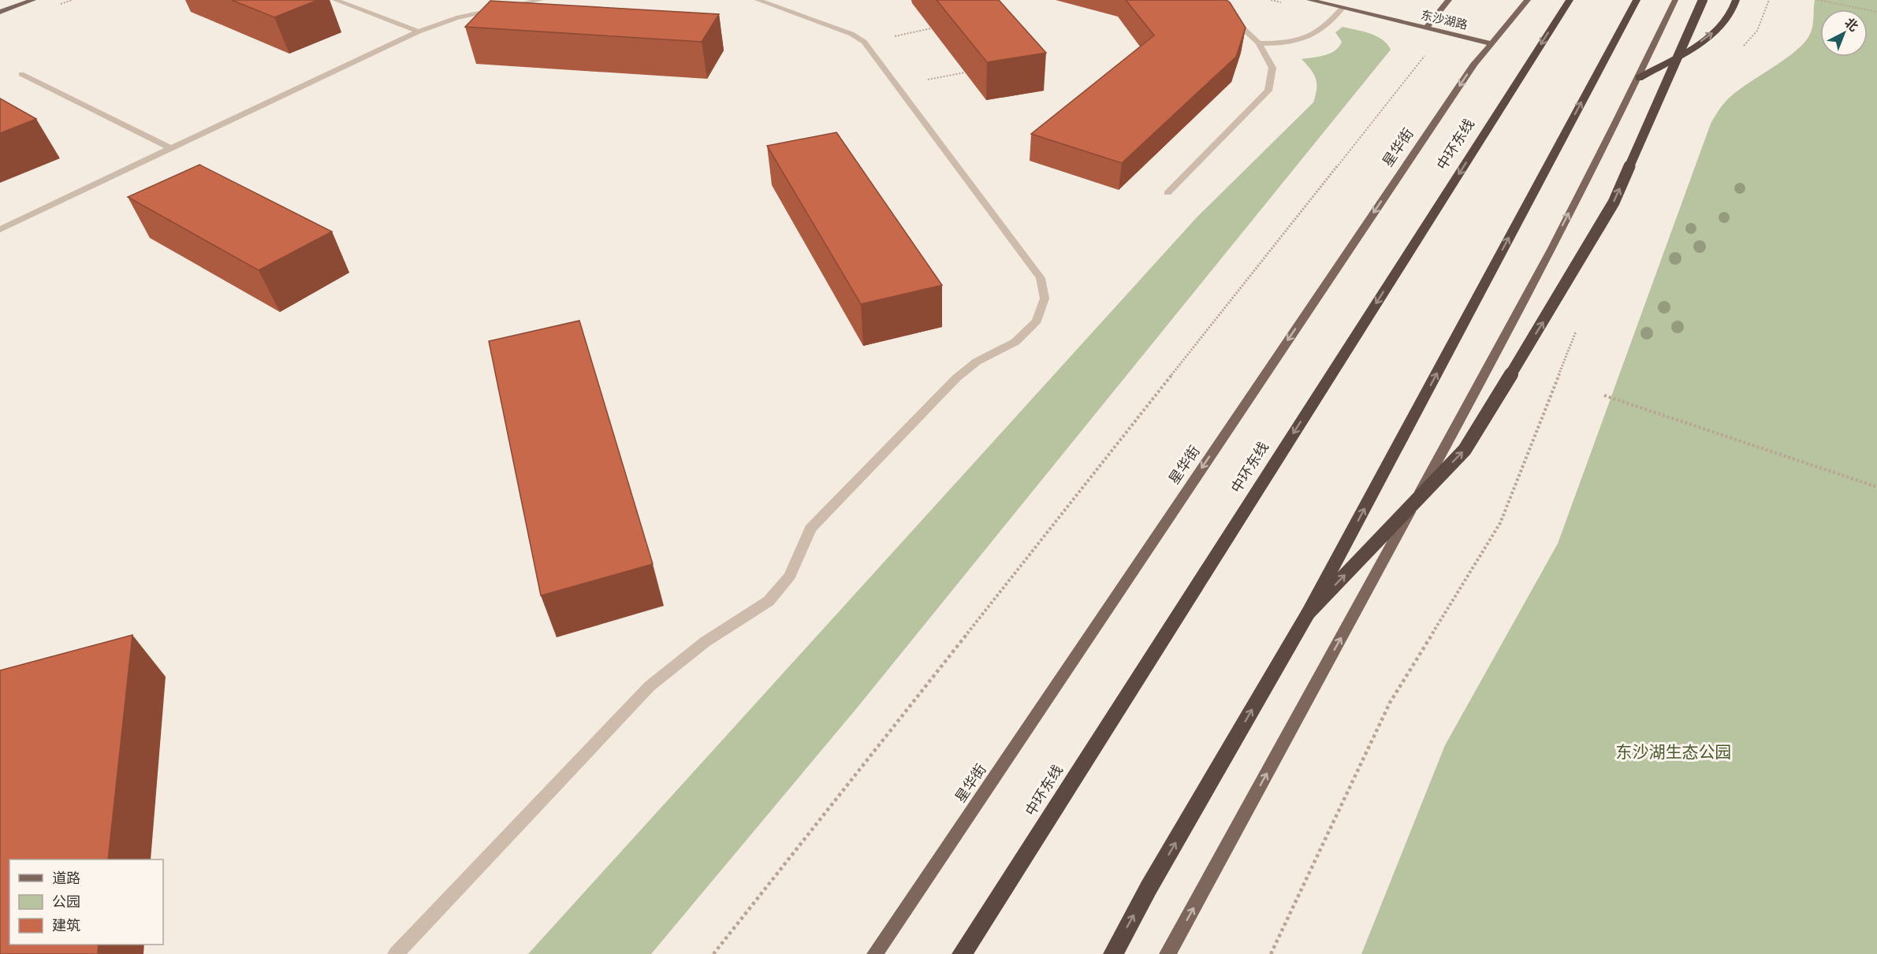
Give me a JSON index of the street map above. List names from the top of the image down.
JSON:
{
  "streets": {
    "highway": ["中环东线"],
    "main road": ["东沙湖路", "星华街"]
  },
  "crossings": [
    ["东沙湖路", "星华街"]
  ],
  "one_way": ["星华街"],
  "parks": ["东沙湖生态公园"],
  "legend": ["道路", "公园", "建筑"],
  "north": "top right"
}
